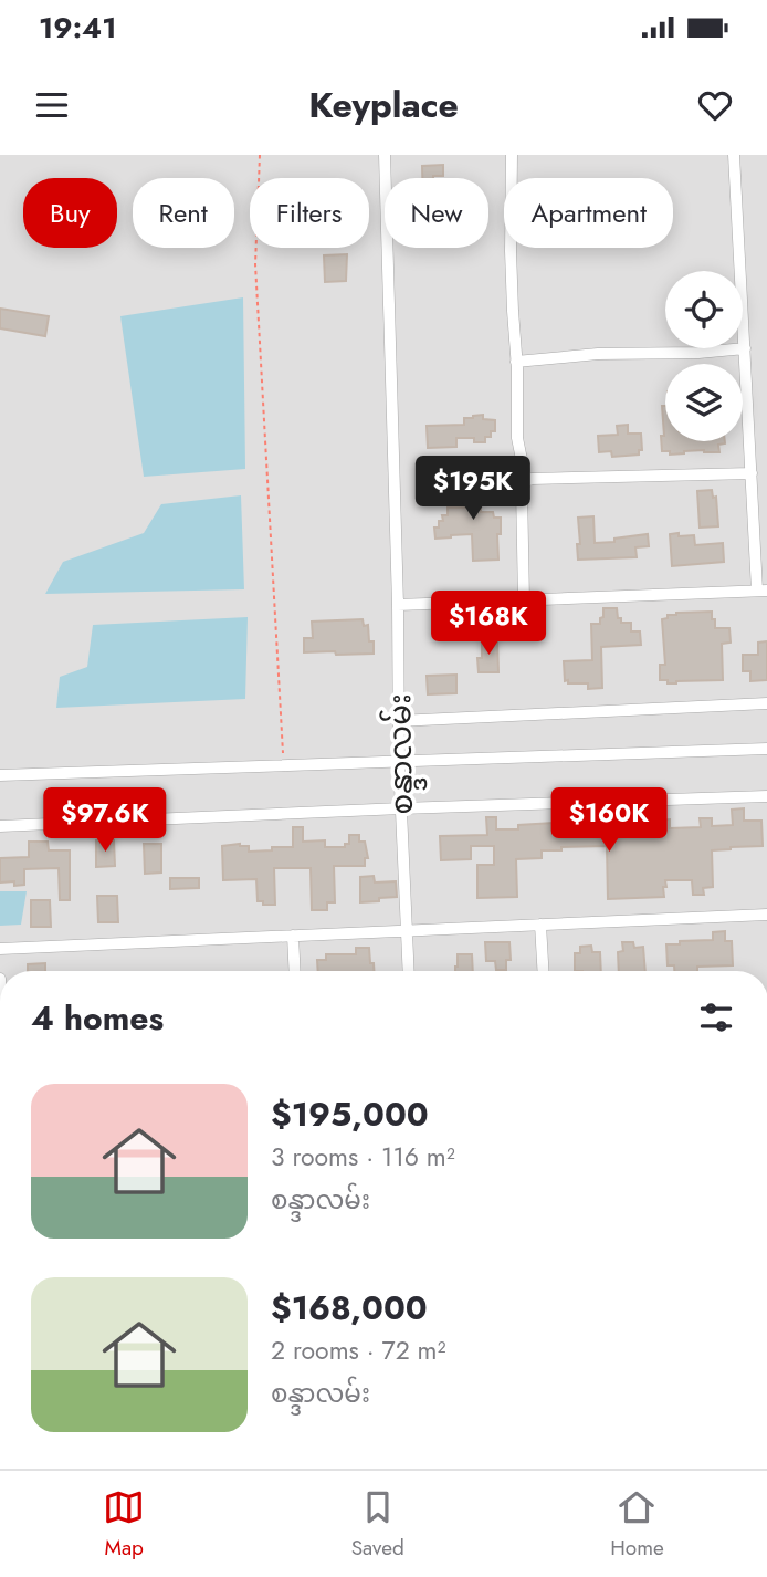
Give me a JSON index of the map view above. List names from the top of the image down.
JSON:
{
  "streets": {
    "street": ["စန္ဒာလမ်း"]
  },
  "page": {
    "status": "19:41",
    "header": "Keyplace",
    "chip": [
      "Buy",
      "Rent",
      "Filters",
      "New",
      "Apartment"
    ],
    "price": [
      "$195K",
      "$168K",
      "$97.6K",
      "$160K"
    ],
    "heading": "4 homes",
    "list": [
      {
        "name": "$195,000",
        "note": "3 rooms · 116 m² · စန္ဒာလမ်း"
      },
      {
        "name": "$168,000",
        "note": "2 rooms · 72 m² · စန္ဒာလမ်း"
      }
    ],
    "tabs": ["Map", "Saved", "Home"]
  }
}
